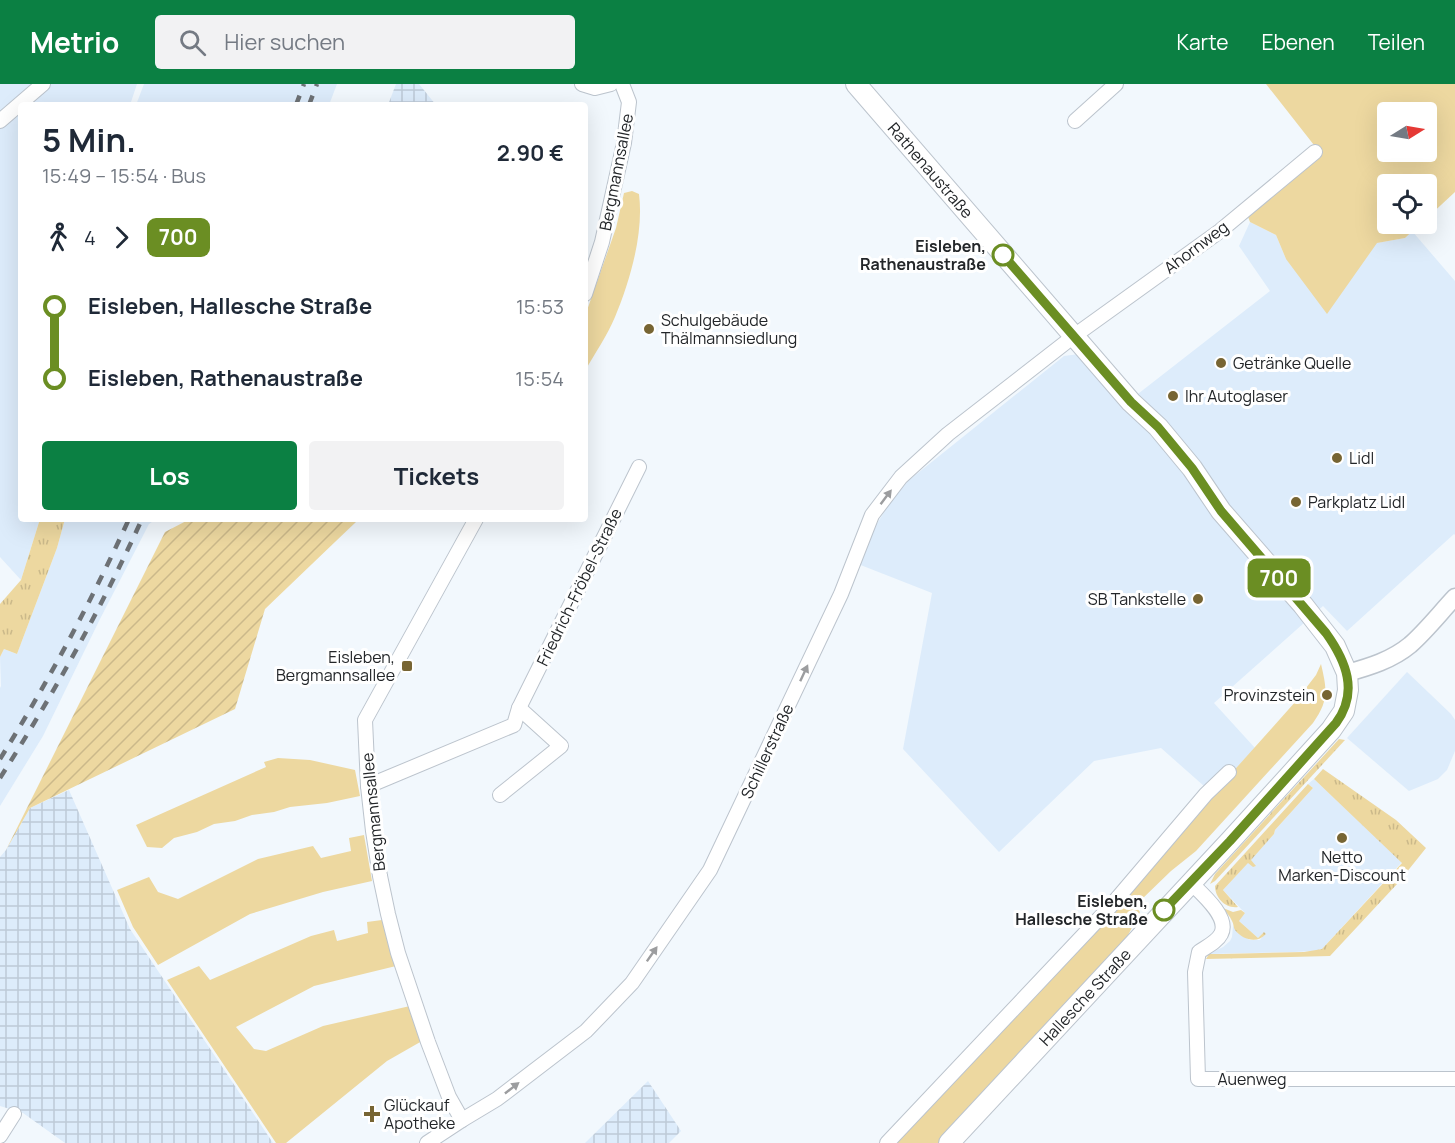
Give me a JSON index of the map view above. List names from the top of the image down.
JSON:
{
  "streets": {
    "main road": ["Rathenaustraße", "Hallesche Straße"],
    "street": [
      "Bergmannsallee",
      "Ahornweg",
      "Friedrich-Fröbel-Straße",
      "Schillerstraße",
      "Auenweg"
    ]
  },
  "crossings": [
    ["Rathenaustraße", "Ahornweg"],
    ["Rathenaustraße", "Schillerstraße"],
    ["Rathenaustraße", "Hallesche Straße"],
    ["Bergmannsallee", "Friedrich-Fröbel-Straße"],
    ["Bergmannsallee", "Schillerstraße"],
    ["Ahornweg", "Schillerstraße"],
    ["Hallesche Straße", "Auenweg"]
  ],
  "one_way": ["Schillerstraße"],
  "places": {
    "other": [
      "Eisleben, Rathenaustraße",
      "Schulgebäude Thälmannsiedlung",
      "Getränke Quelle",
      "Ihr Autoglaser",
      "Lidl",
      "Parkplatz Lidl",
      "SB Tankstelle",
      "Provinzstein",
      "Netto Marken-Discount",
      "Eisleben, Hallesche Straße"
    ],
    "transit": ["Eisleben, Bergmannsallee"],
    "health": ["Glückauf Apotheke"]
  },
  "lines": ["bus line 700"],
  "north": "right",
  "page": {
    "header": "Metrio",
    "search": "Hier suchen",
    "nav": ["Karte", "Ebenen", "Teilen"],
    "on_map": "700",
    "heading": ["5 Min.", "15:49 – 15:54 · Bus", "2.90 €"],
    "legs": ["4", "700"],
    "list": [
      {
        "name": "Eisleben, Hallesche Straße",
        "value": "15:53"
      },
      {
        "name": "Eisleben, Rathenaustraße",
        "value": "15:54"
      }
    ],
    "buttons": ["Los", "Tickets"]
  }
}
